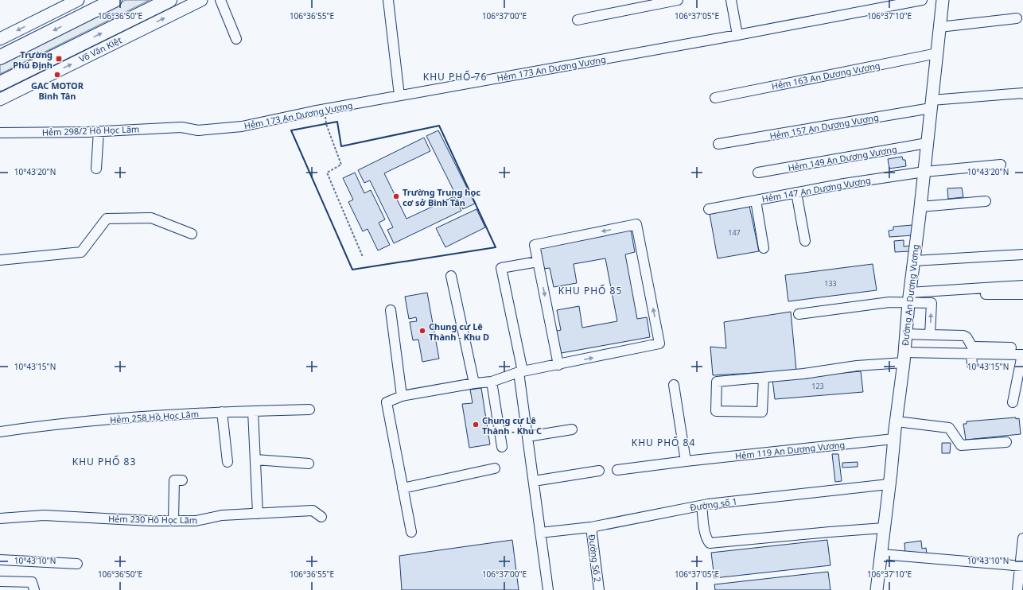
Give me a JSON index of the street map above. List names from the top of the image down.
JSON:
{
  "streets": {
    "highway": ["Võ Văn Kiệt"],
    "main road": ["Đường An Dương Vương"],
    "street": [
      "Hẻm 173 An Dương Vương",
      "Hẻm 163 An Dương Vương",
      "Hẻm 157 An Dương Vương",
      "Hẻm 298/2 Hồ Học Lãm",
      "Hẻm 149 An Dương Vương",
      "Hẻm 147 An Dương Vương",
      "Hẻm 258 Hồ Học Lãm",
      "Hẻm 119 An Dương Vương",
      "Đường số 1",
      "Hẻm 230 Hồ Học Lãm",
      "Đường Số 2"
    ]
  },
  "crossings": [
    ["Hẻm 173 An Dương Vương", "Hẻm 298/2 Hồ Học Lãm"],
    ["Hẻm 163 An Dương Vương", "Đường An Dương Vương"],
    ["Hẻm 157 An Dương Vương", "Đường An Dương Vương"],
    ["Hẻm 149 An Dương Vương", "Đường An Dương Vương"],
    ["Hẻm 147 An Dương Vương", "Đường An Dương Vương"],
    ["Đường An Dương Vương", "Hẻm 119 An Dương Vương"],
    ["Đường An Dương Vương", "Đường số 1"],
    ["Đường số 1", "Đường Số 2"]
  ],
  "districts": [
    "KHU PHỐ 76",
    "KHU PHỐ 85",
    "KHU PHỐ 84",
    "KHU PHỐ 83"
  ],
  "places": {
    "transit": ["Trường Phú Định"],
    "other": [
      "GAC MOTOR Bình Tân",
      "Trường Trung học cơ sở Bình Tân",
      "Chung cư Lê Thành - Khu D",
      "Chung cư Lê Thành - Khu C"
    ]
  },
  "house_numbers": ["147", "133", "123"],
  "coordinates": [
    "106°36'50\"E",
    "106°36'55\"E",
    "106°37'00\"E",
    "106°37'05\"E",
    "106°37'10\"E",
    "10°43'20\"N",
    "10°43'15\"N",
    "10°43'10\"N"
  ]
}
